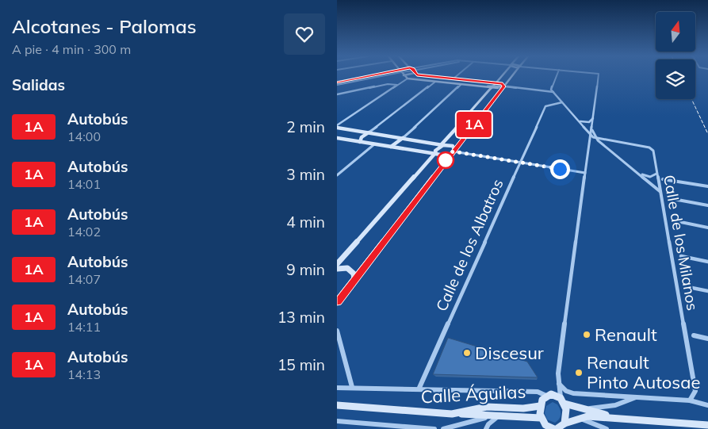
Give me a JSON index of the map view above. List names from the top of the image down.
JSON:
{
  "streets": {
    "street": ["Calle de los Milanos", "Calle de los Albatros", "Calle Águilas"]
  },
  "places": ["Renault", "Discesur", "Renault Pinto Autosae"],
  "lines": ["bus line 1A"],
  "north": "top",
  "page": {
    "heading": [
      ["Alcotanes - Palomas", "A pie · 4 min · 300 m"],
      "Salidas"
    ],
    "on_map": "1A",
    "list": [
      {
        "mark": "1A",
        "name": "Autobús",
        "note": "14:00",
        "value": "2 min"
      },
      {
        "mark": "1A",
        "name": "Autobús",
        "note": "14:01",
        "value": "3 min"
      },
      {
        "mark": "1A",
        "name": "Autobús",
        "note": "14:02",
        "value": "4 min"
      },
      {
        "mark": "1A",
        "name": "Autobús",
        "note": "14:07",
        "value": "9 min"
      },
      {
        "mark": "1A",
        "name": "Autobús",
        "note": "14:11",
        "value": "13 min"
      },
      {
        "mark": "1A",
        "name": "Autobús",
        "note": "14:13",
        "value": "15 min"
      }
    ]
  }
}
